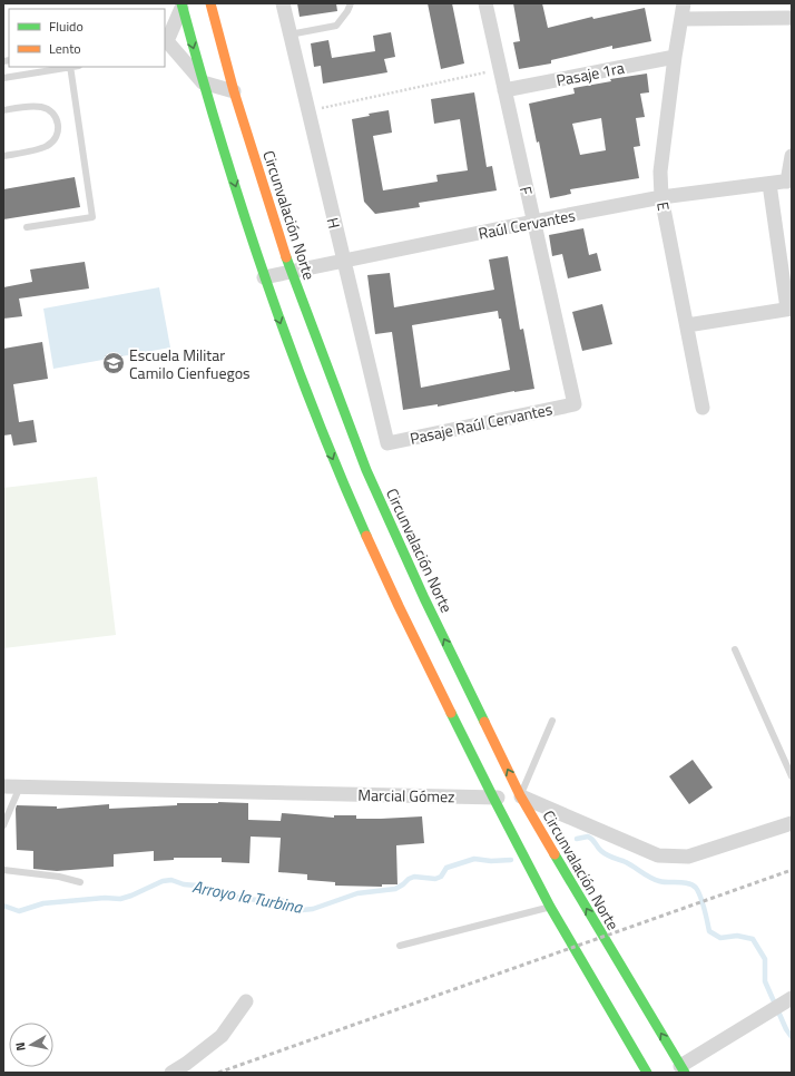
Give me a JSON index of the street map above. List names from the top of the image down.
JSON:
{
  "streets": {
    "highway": ["Circunvalación Norte"],
    "street": [
      "Pasaje 1ra",
      "F",
      "E",
      "H",
      "Raúl Cervantes",
      "Pasaje Raúl Cervantes",
      "Marcial Gómez"
    ]
  },
  "crossings": [
    ["Pasaje 1ra", "F"],
    ["Pasaje 1ra", "E"],
    ["F", "Raúl Cervantes"],
    ["F", "Pasaje Raúl Cervantes"],
    ["E", "Raúl Cervantes"],
    ["Circunvalación Norte", "Raúl Cervantes"],
    ["Circunvalación Norte", "Marcial Gómez"],
    ["H", "Raúl Cervantes"],
    ["H", "Pasaje Raúl Cervantes"]
  ],
  "water": ["Arroyo la Turbina"],
  "places": {
    "school or university": ["Escuela Militar Camilo Cienfuegos"]
  },
  "legend": ["Fluido", "Lento"],
  "north": "left"
}
